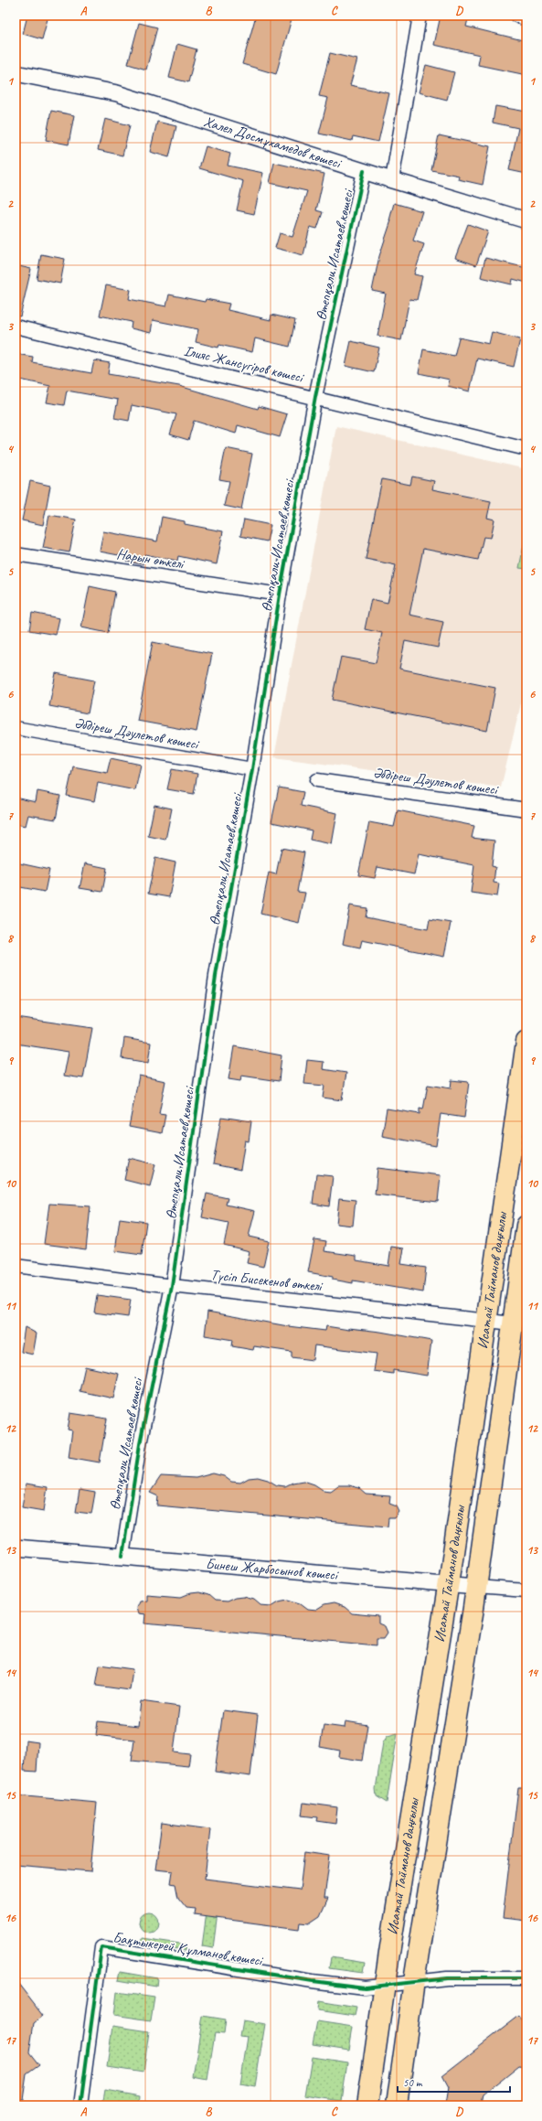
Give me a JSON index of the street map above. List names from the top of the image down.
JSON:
{
  "streets": {
    "main road": ["Исатай Тайманов даңғылы"],
    "street": [
      "Халел Досмұхамедов көшесі",
      "Өтепқали Исатаев көшесі",
      "Ілияс Жансүгіров көшесі",
      "Нарын өткелі",
      "Әбдіреш Дәулетов көшесі",
      "Түсіп Бисекенов өткелі",
      "Бинеш Жарбосынов көшесі",
      "Бақтыкерей Құлманов көшесі"
    ]
  },
  "crossings": [
    ["Халел Досмұхамедов көшесі", "Өтепқали Исатаев көшесі"],
    ["Өтепқали Исатаев көшесі", "Ілияс Жансүгіров көшесі"],
    ["Өтепқали Исатаев көшесі", "Нарын өткелі"],
    ["Өтепқали Исатаев көшесі", "Әбдіреш Дәулетов көшесі"],
    ["Өтепқали Исатаев көшесі", "Түсіп Бисекенов өткелі"],
    ["Өтепқали Исатаев көшесі", "Бинеш Жарбосынов көшесі"],
    ["Түсіп Бисекенов өткелі", "Исатай Тайманов даңғылы"],
    ["Исатай Тайманов даңғылы", "Бинеш Жарбосынов көшесі"],
    ["Исатай Тайманов даңғылы", "Бақтыкерей Құлманов көшесі"]
  ],
  "scale_bar": "50 m",
  "grid": {
    "columns": [
      "A",
      "B",
      "C",
      "D"
    ],
    "rows": [
      "1",
      "2",
      "3",
      "4",
      "5",
      "6",
      "7",
      "8",
      "9",
      "10",
      "11",
      "12",
      "13",
      "14",
      "15",
      "16",
      "17"
    ]
  }
}
